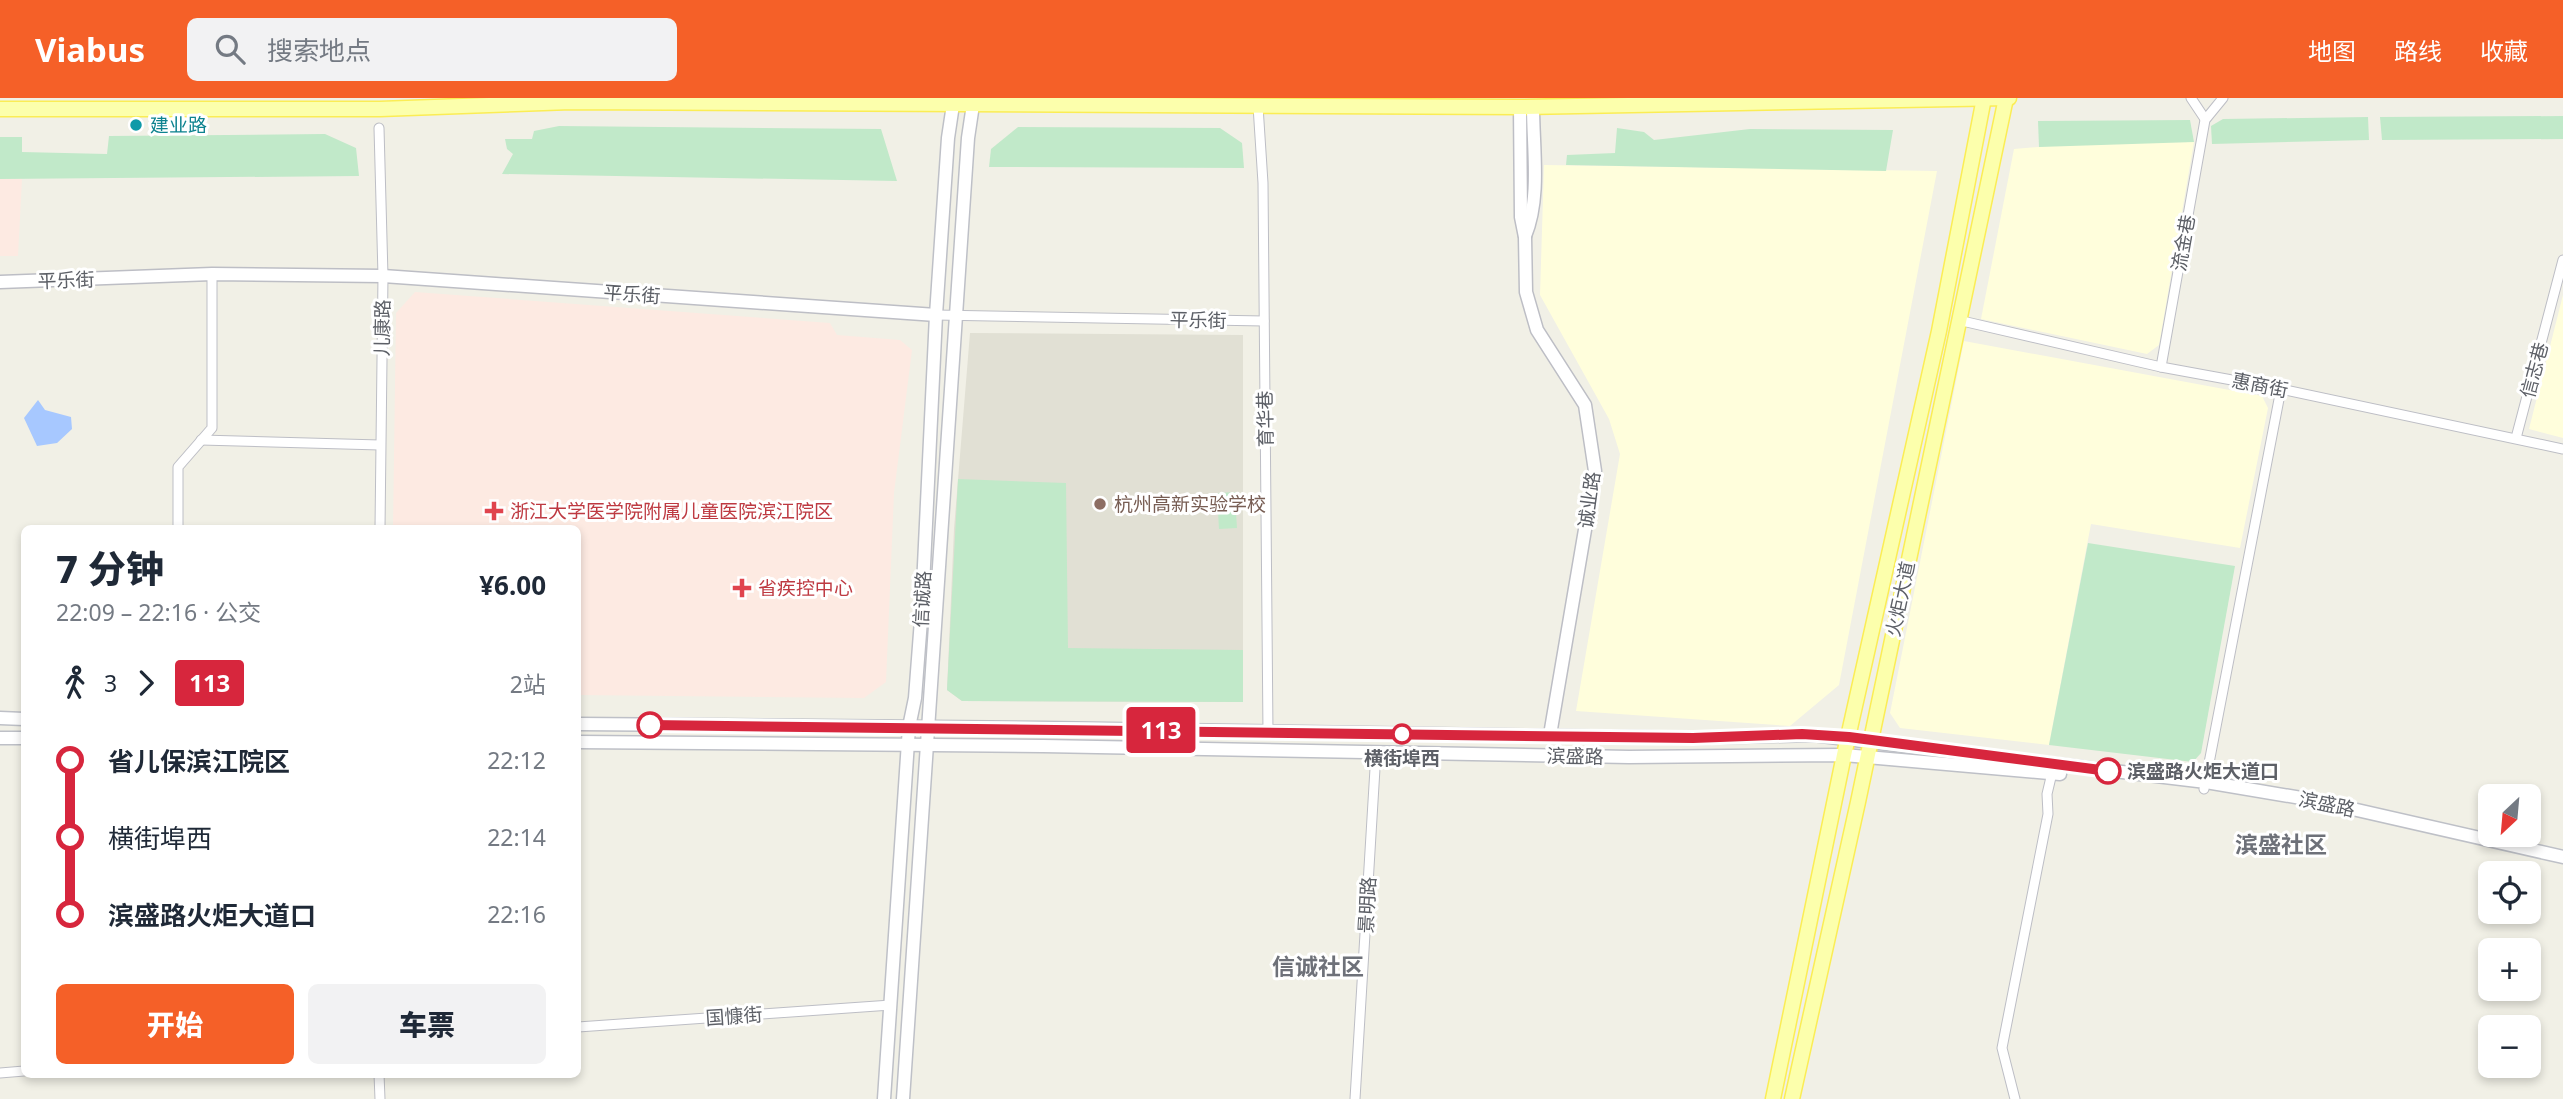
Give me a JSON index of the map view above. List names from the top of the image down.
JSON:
{
  "streets": {
    "main road": [
      "平乐街",
      "诚业路",
      "信诚路",
      "火炬大道",
      "滨盛路"
    ],
    "street": [
      "流金巷",
      "儿康路",
      "信志巷",
      "惠商街",
      "育华巷",
      "景明路",
      "国慷街"
    ]
  },
  "crossings": [
    ["流金巷", "惠商街"],
    ["平乐街", "儿康路"],
    ["平乐街", "育华巷"],
    ["平乐街", "信诚路"],
    ["信志巷", "惠商街"],
    ["惠商街", "火炬大道"],
    ["育华巷", "滨盛路"],
    ["诚业路", "滨盛路"],
    ["信诚路", "滨盛路"],
    ["信诚路", "国慷街"],
    ["火炬大道", "滨盛路"],
    ["滨盛路", "景明路"]
  ],
  "districts": ["滨盛社区", "信诚社区"],
  "places": {
    "other": [
      "建业路",
      "杭州高新实验学校",
      "横街埠西",
      "滨盛路火炬大道口"
    ],
    "health": ["浙江大学医学院附属儿童医院滨江院区", "省疾控中心"]
  },
  "lines": ["bus line 113"],
  "north": "bottom left",
  "page": {
    "header": "Viabus",
    "search": "搜索地点",
    "nav": ["地图", "路线", "收藏"],
    "on_map": "113",
    "heading": ["7 分钟", "22:09 – 22:16 · 公交", "¥6.00"],
    "legs": ["3", "113", "2站"],
    "list": [
      {
        "name": "省儿保滨江院区",
        "value": "22:12"
      },
      {
        "name": "横街埠西",
        "value": "22:14"
      },
      {
        "name": "滨盛路火炬大道口",
        "value": "22:16"
      }
    ],
    "map_buttons": ["+", "−"],
    "buttons": ["开始", "车票"]
  }
}
